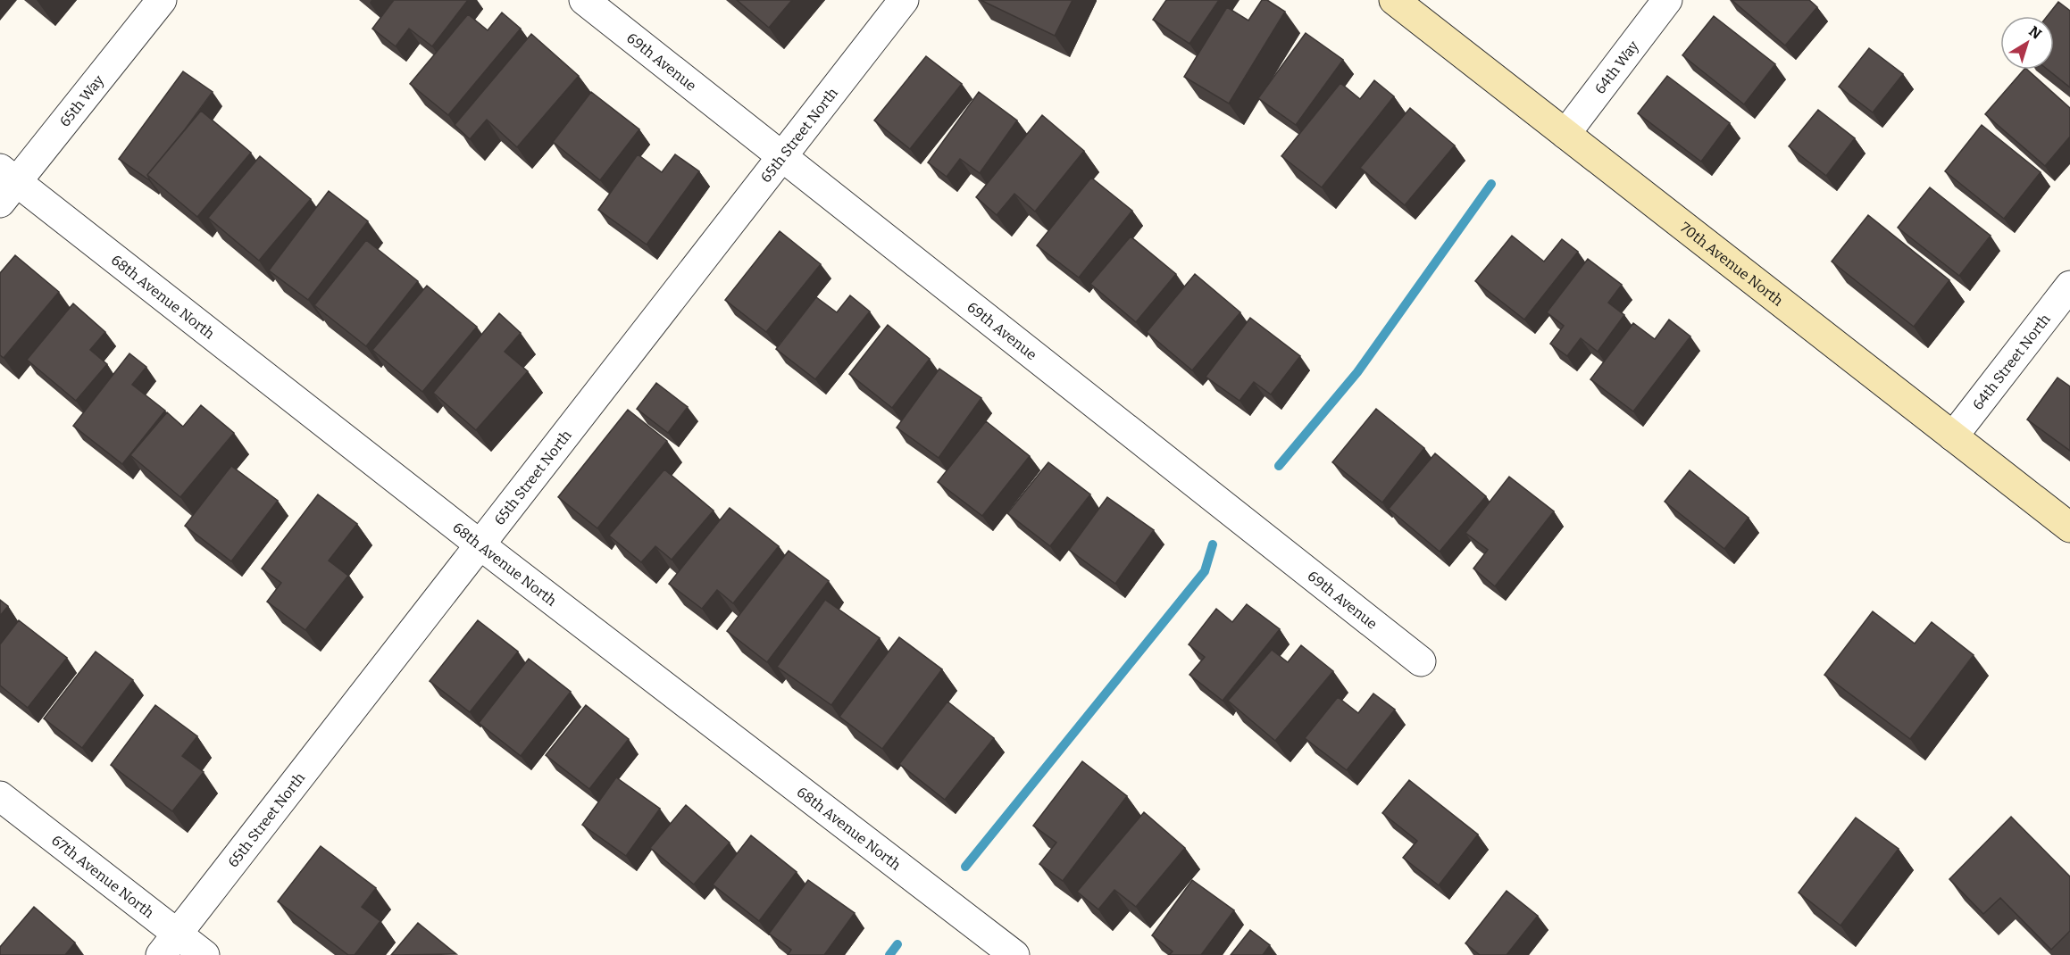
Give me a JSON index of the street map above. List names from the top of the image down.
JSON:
{
  "streets": {
    "street": [
      "69th Avenue",
      "64th Way",
      "65th Way",
      "65th Street North",
      "70th Avenue North",
      "68th Avenue North",
      "64th Street North",
      "67th Avenue North"
    ]
  },
  "crossings": [
    ["69th Avenue", "65th Street North"],
    ["64th Way", "70th Avenue North"],
    ["65th Way", "68th Avenue North"],
    ["65th Street North", "68th Avenue North"],
    ["65th Street North", "67th Avenue North"],
    ["70th Avenue North", "64th Street North"]
  ],
  "north": "top right"
}
